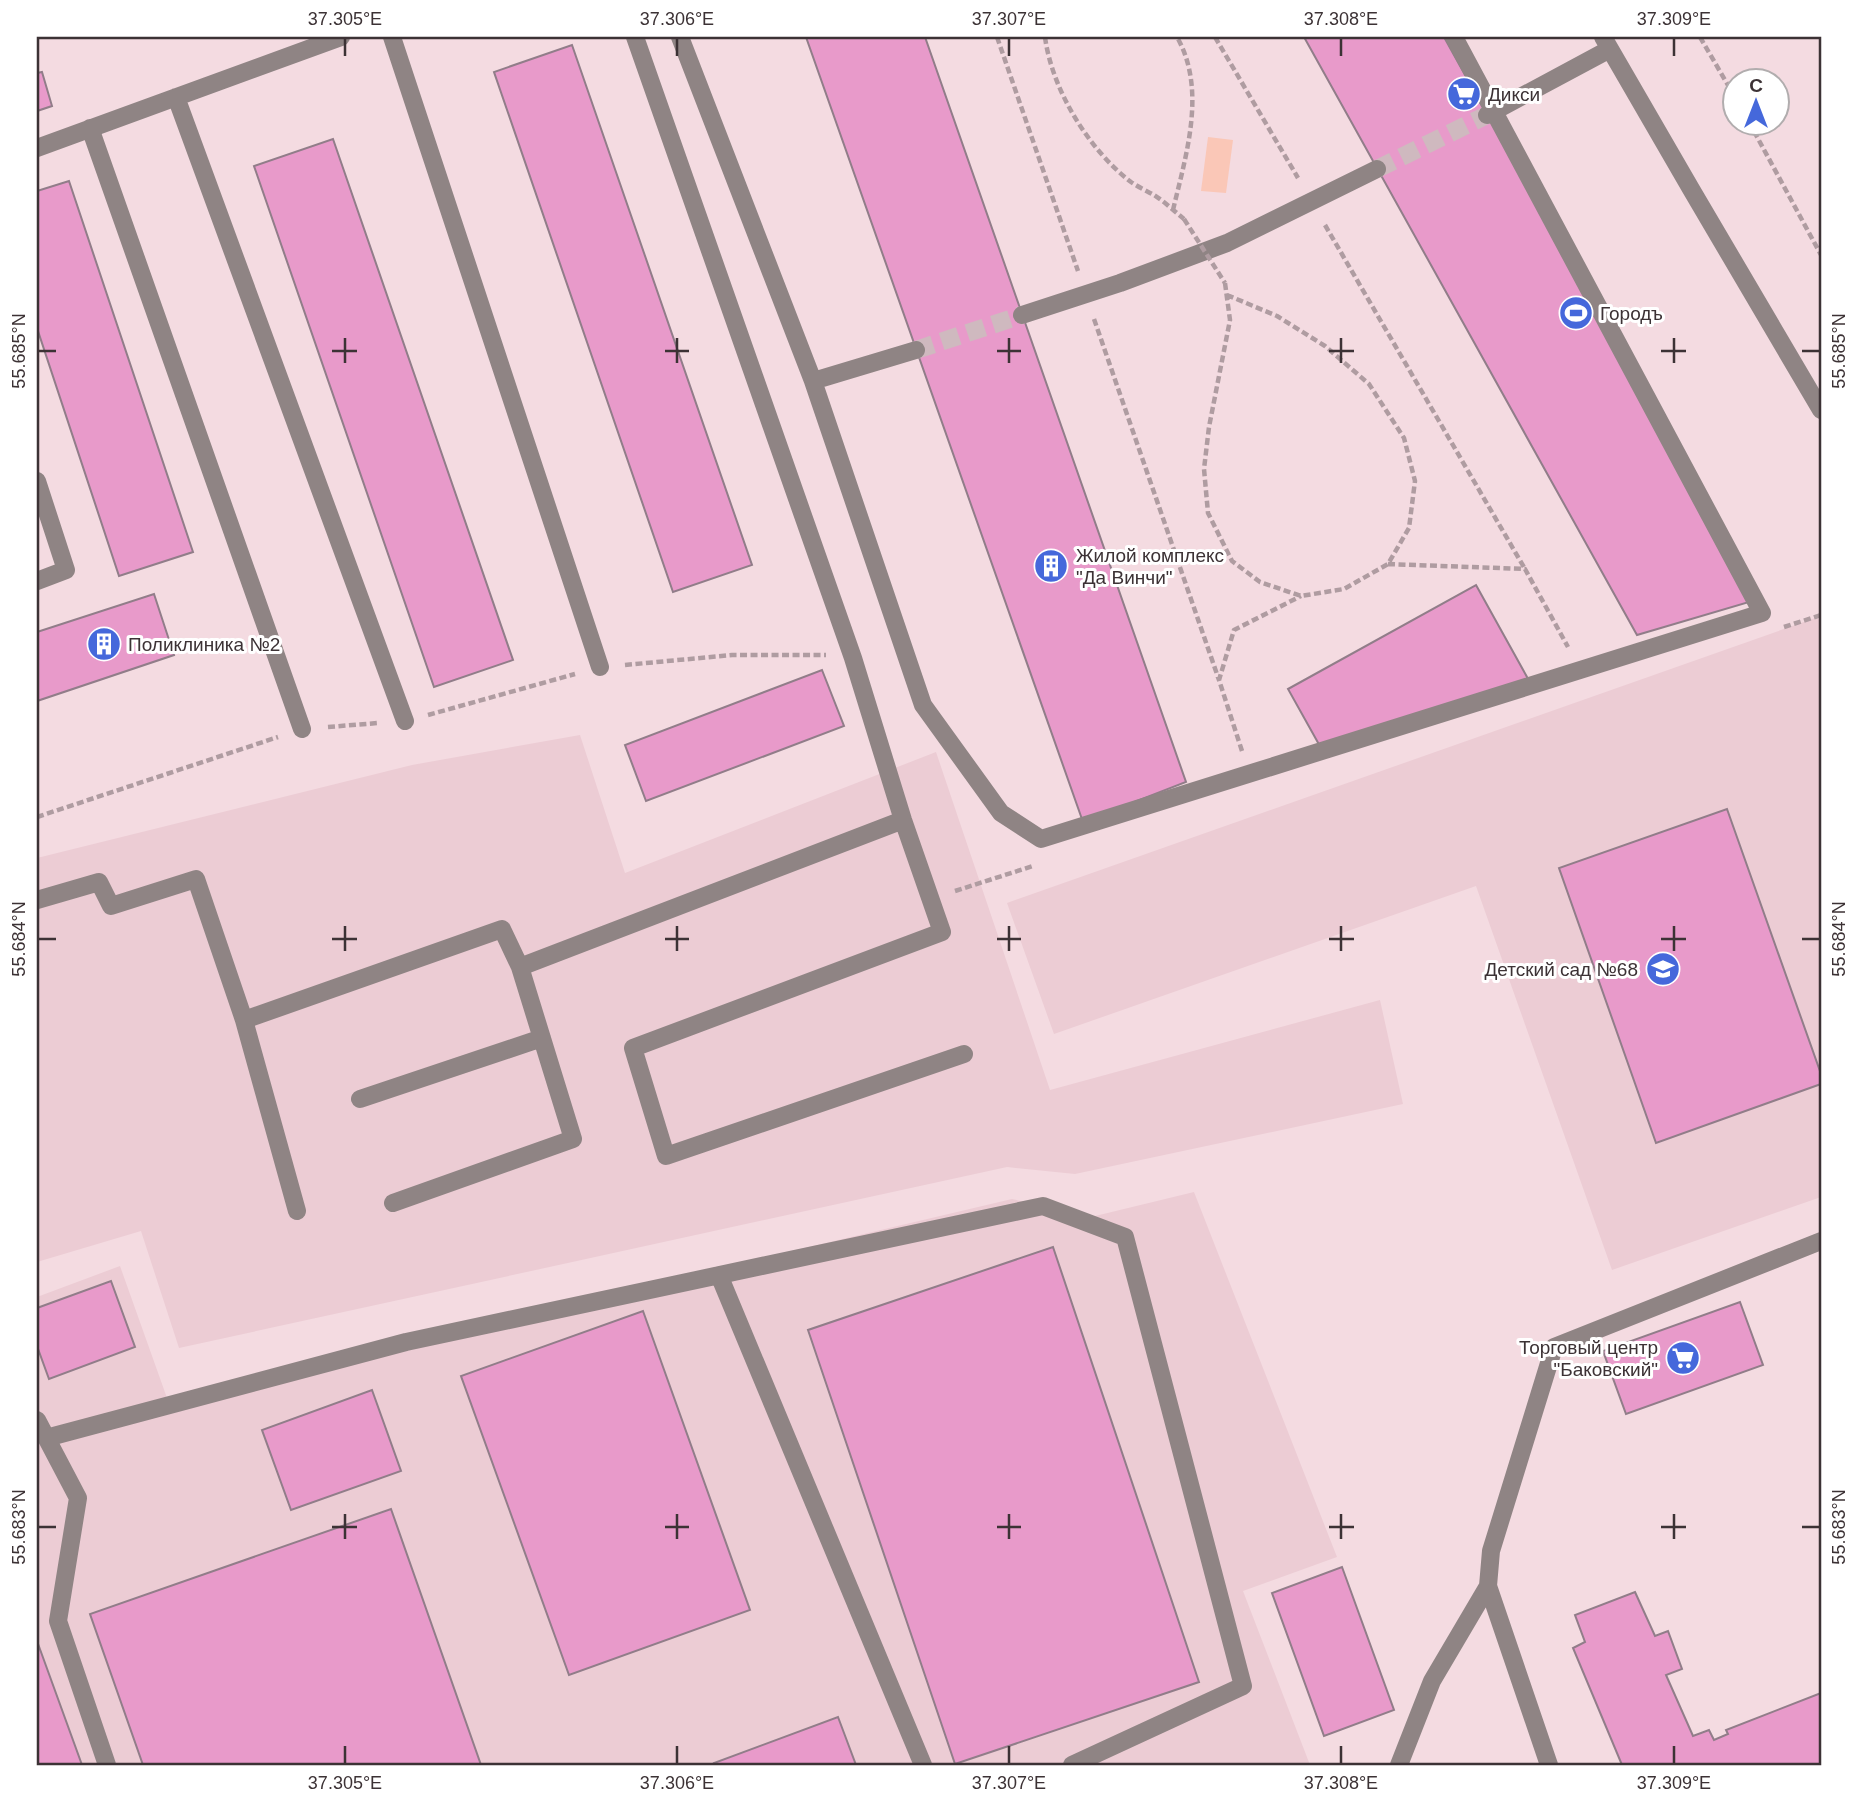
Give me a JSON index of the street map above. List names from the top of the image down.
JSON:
{
  "places": {
    "supermarket": ["Дикси", "Торговый центр \"Баковский\""],
    "sports": ["Городъ"],
    "building": ["Жилой комплекс \"Да Винчи\"", "Поликлиника №2"],
    "school or university": ["Детский сад №68"]
  },
  "north": "top",
  "coordinates": [
    "37.305°E",
    "37.306°E",
    "37.307°E",
    "37.308°E",
    "37.309°E",
    "55.685°N",
    "55.684°N",
    "55.683°N"
  ]
}
